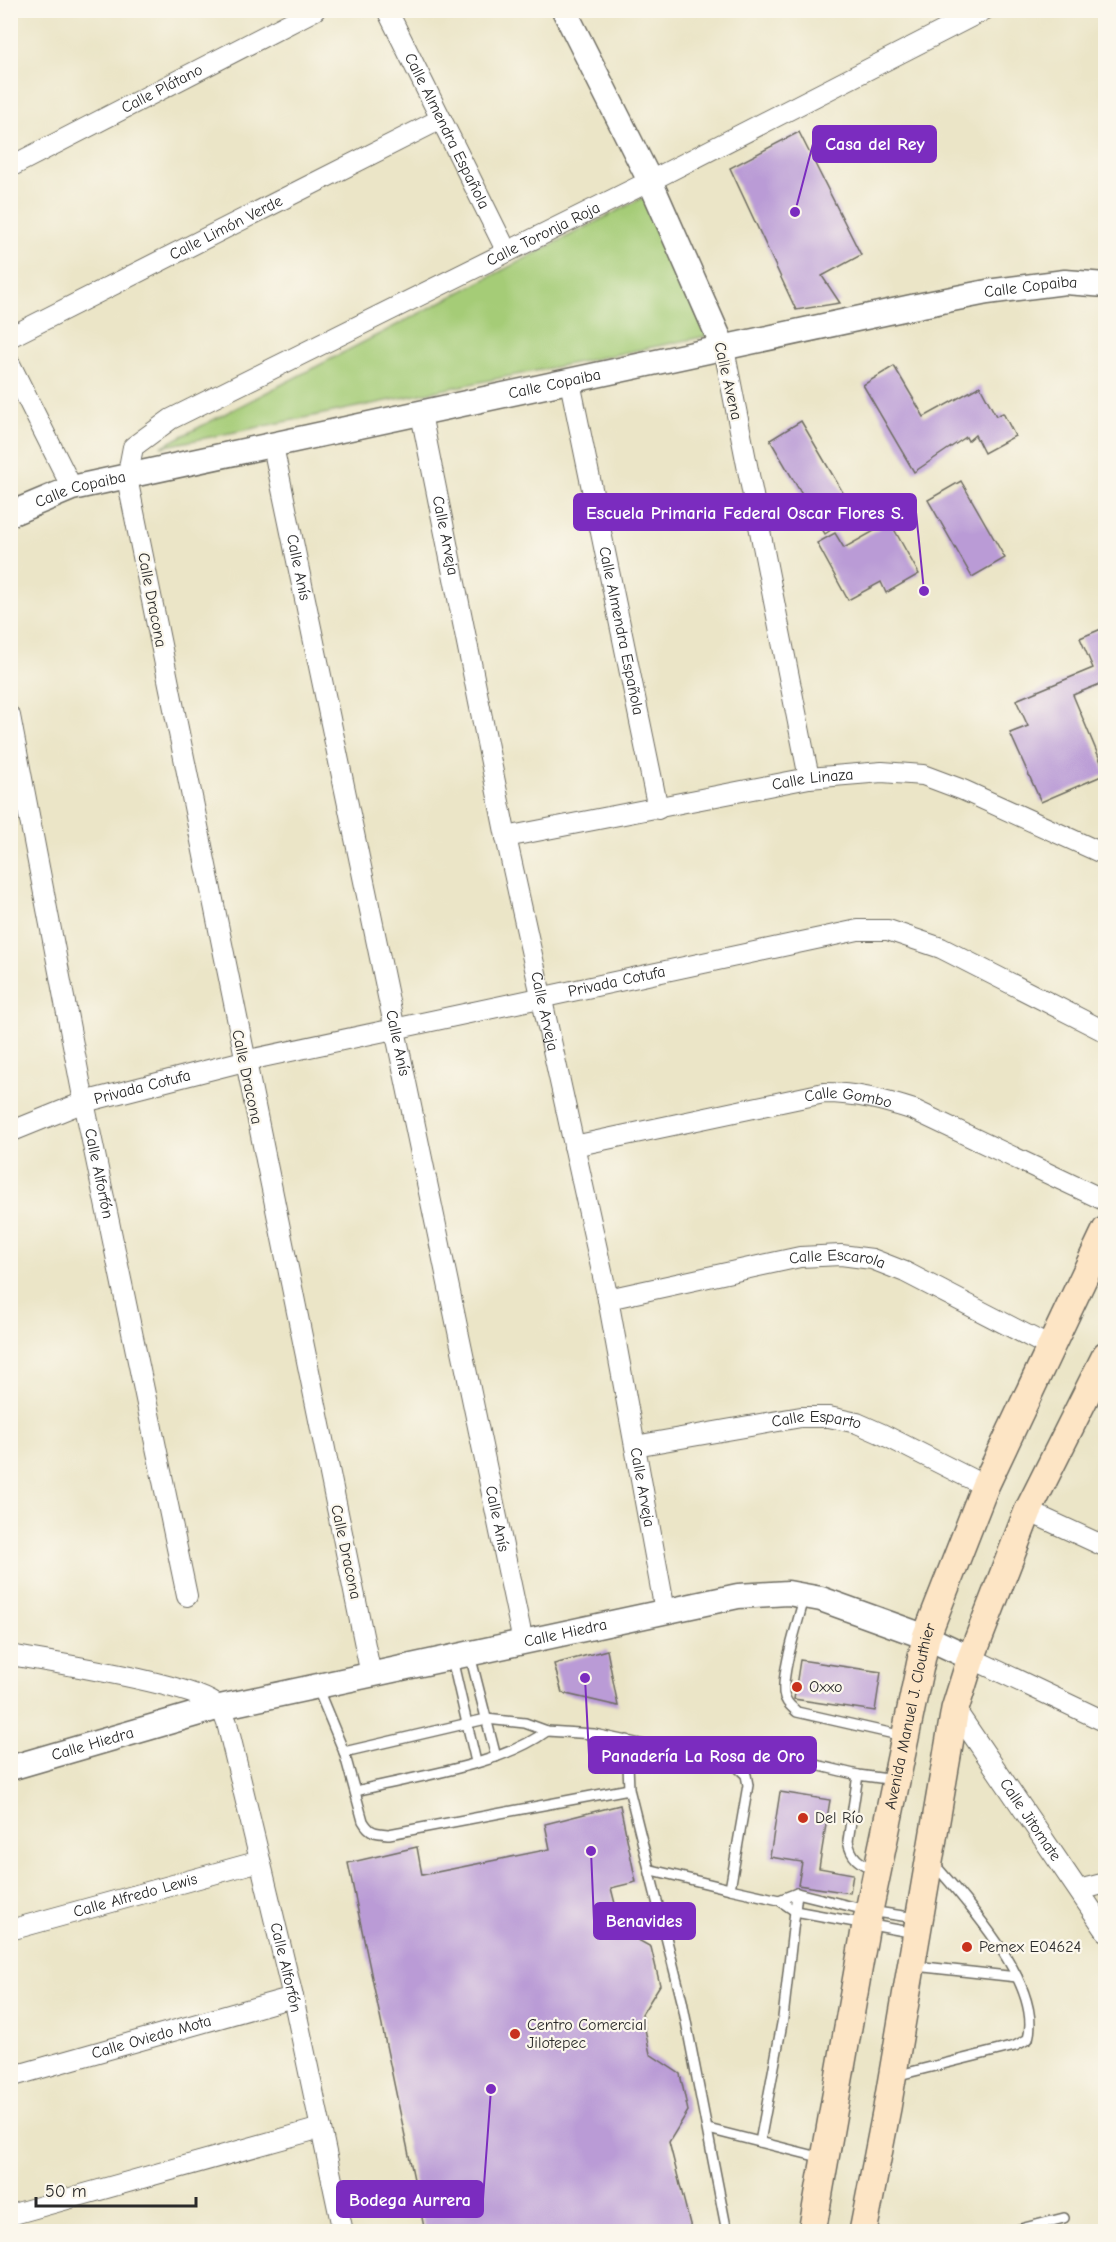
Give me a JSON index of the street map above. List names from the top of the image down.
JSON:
{
  "streets": {
    "main road": ["Avenida Manuel J. Clouthier"],
    "street": [
      "Calle Plátano",
      "Calle Almendra Española",
      "Calle Limón Verde",
      "Calle Toronja Roja",
      "Calle Copaiba",
      "Calle Avena",
      "Calle Arveja",
      "Calle Anís",
      "Calle Dracona",
      "Calle Linaza",
      "Privada Cotufa",
      "Calle Gombo",
      "Calle Alforfón",
      "Calle Escarola",
      "Calle Esparto",
      "Calle Hiedra",
      "Calle Jitomate",
      "Calle Alfredo Lewis",
      "Calle Oviedo Mota"
    ]
  },
  "crossings": [
    ["Calle Almendra Española", "Calle Limón Verde"],
    ["Calle Almendra Española", "Calle Toronja Roja"],
    ["Calle Almendra Española", "Calle Copaiba"],
    ["Calle Almendra Española", "Calle Linaza"],
    ["Calle Toronja Roja", "Calle Copaiba"],
    ["Calle Toronja Roja", "Calle Avena"],
    ["Calle Toronja Roja", "Calle Dracona"],
    ["Calle Copaiba", "Calle Avena"],
    ["Calle Copaiba", "Calle Arveja"],
    ["Calle Copaiba", "Calle Anís"],
    ["Calle Copaiba", "Calle Dracona"],
    ["Calle Avena", "Calle Linaza"],
    ["Calle Arveja", "Calle Linaza"],
    ["Calle Arveja", "Privada Cotufa"],
    ["Calle Arveja", "Calle Gombo"],
    ["Calle Arveja", "Calle Escarola"],
    ["Calle Arveja", "Calle Esparto"],
    ["Calle Arveja", "Calle Hiedra"],
    ["Calle Anís", "Privada Cotufa"],
    ["Calle Anís", "Calle Hiedra"],
    ["Calle Dracona", "Privada Cotufa"],
    ["Calle Dracona", "Calle Hiedra"],
    ["Privada Cotufa", "Calle Alforfón"],
    ["Calle Alforfón", "Calle Hiedra"],
    ["Calle Alforfón", "Calle Alfredo Lewis"],
    ["Calle Alforfón", "Calle Oviedo Mota"],
    ["Calle Escarola", "Avenida Manuel J. Clouthier"],
    ["Calle Esparto", "Avenida Manuel J. Clouthier"],
    ["Calle Hiedra", "Avenida Manuel J. Clouthier"]
  ],
  "places": [
    "Casa del Rey",
    "Escuela Primaria Federal Oscar Flores S.",
    "Panadería La Rosa de Oro",
    "Oxxo",
    "Del Río",
    "Benavides",
    "Pemex E04624",
    "Centro Comercial Jilotepec",
    "Bodega Aurrera"
  ],
  "scale_bar": "50 m"
}
